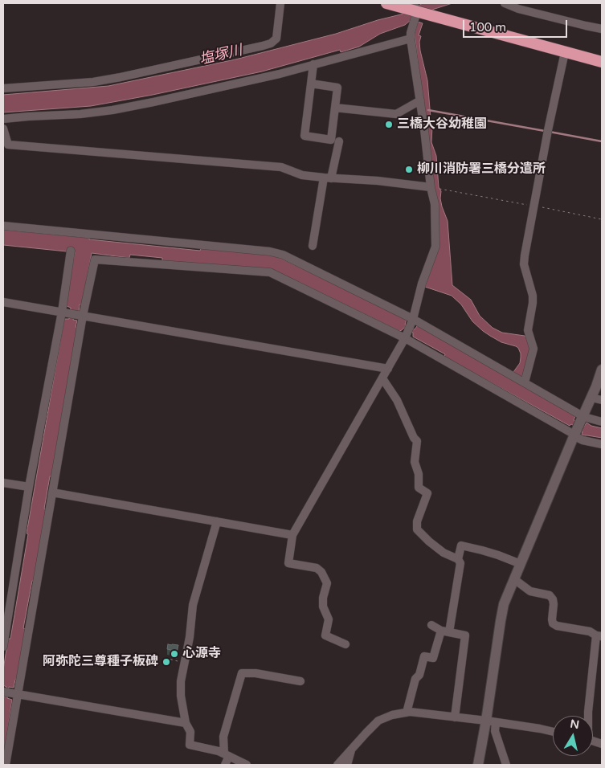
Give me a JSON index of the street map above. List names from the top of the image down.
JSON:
{
  "water": ["塩塚川"],
  "places": [
    "三橋大谷幼稚園",
    "柳川消防署三橋分遣所",
    "心源寺",
    "阿弥陀三尊種子板碑"
  ],
  "scale_bar": "100 m",
  "north": "top"
}
